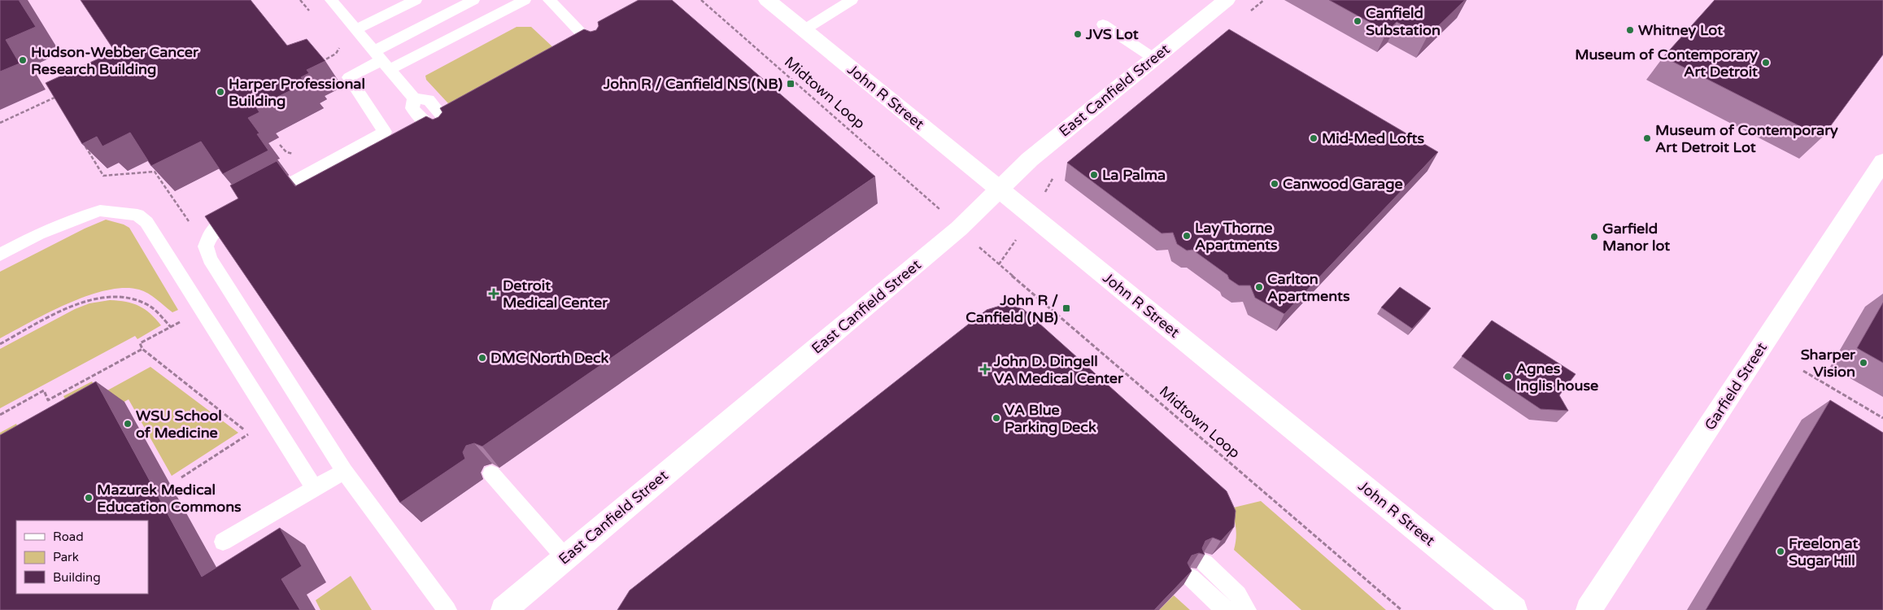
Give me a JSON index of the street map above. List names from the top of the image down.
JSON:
{
  "streets": {
    "street": ["East Canfield Street", "John R Street", "Garfield Street"],
    "path": ["Midtown Loop"]
  },
  "crossings": [
    ["East Canfield Street", "John R Street"]
  ],
  "places": {
    "other": [
      "Canfield Substation",
      "Whitney Lot",
      "JVS Lot",
      "Hudson-Webber Cancer Research Building",
      "Museum of Contemporary Art Detroit",
      "Harper Professional Building",
      "Mid-Med Lofts",
      "Museum of Contemporary Art Detroit Lot",
      "La Palma",
      "Canwood Garage",
      "Lay Thorne Apartments",
      "Garfield Manor lot",
      "Carlton Apartments",
      "DMC North Deck",
      "Sharper Vision",
      "Agnes Inglis house",
      "VA Blue Parking Deck",
      "WSU School of Medicine",
      "Mazurek Medical Education Commons",
      "Freelon at Sugar Hill"
    ],
    "transit": ["John R / Canfield NS (NB)", "John R / Canfield (NB)"],
    "health": ["Detroit Medical Center", "John D. Dingell VA Medical Center"]
  },
  "legend": ["Road", "Park", "Building"]
}
